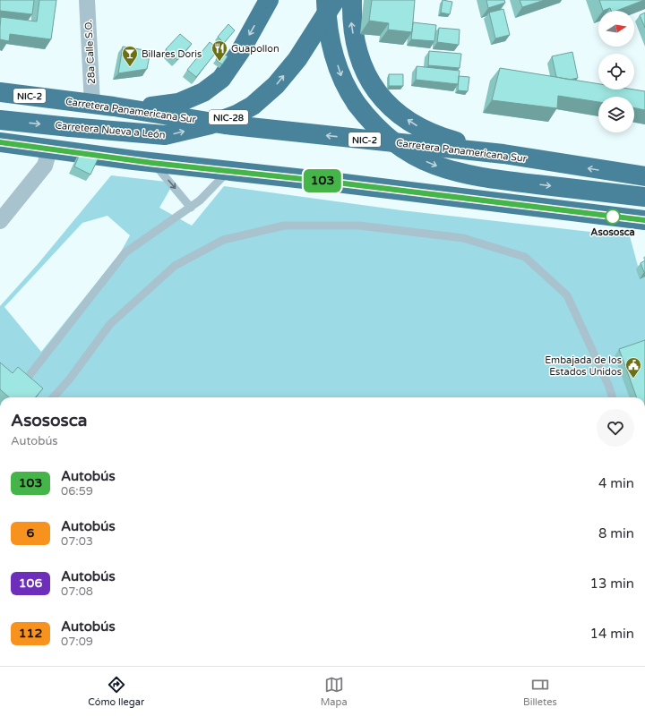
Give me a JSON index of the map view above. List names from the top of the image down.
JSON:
{
  "streets": {
    "highway": [
      "NIC-2",
      "Carretera Panamericana Sur",
      "NIC-28",
      "Carretera Nueva a León"
    ],
    "street": ["28a Calle S.O."]
  },
  "crossings": [
    ["28a Calle S.O.", "Carretera Panamericana Sur"]
  ],
  "one_way": ["Carretera Nueva a León"],
  "places": {
    "restaurant": ["Guapollon"],
    "bar": ["Billares Doris"],
    "other": ["Asososca"],
    "public building": ["Embajada de los Estados Unidos"]
  },
  "lines": ["bus line 103"],
  "north": "right",
  "page": {
    "on_map": "103",
    "heading": ["Asososca", "Autobús"],
    "list": [
      {
        "mark": "103",
        "name": "Autobús",
        "note": "06:59",
        "value": "4 min"
      },
      {
        "mark": "6",
        "name": "Autobús",
        "note": "07:03",
        "value": "8 min"
      },
      {
        "mark": "106",
        "name": "Autobús",
        "note": "07:08",
        "value": "13 min"
      },
      {
        "mark": "112",
        "name": "Autobús",
        "note": "07:09",
        "value": "14 min"
      }
    ],
    "tabs": ["Cómo llegar", "Mapa", "Billetes"]
  }
}
